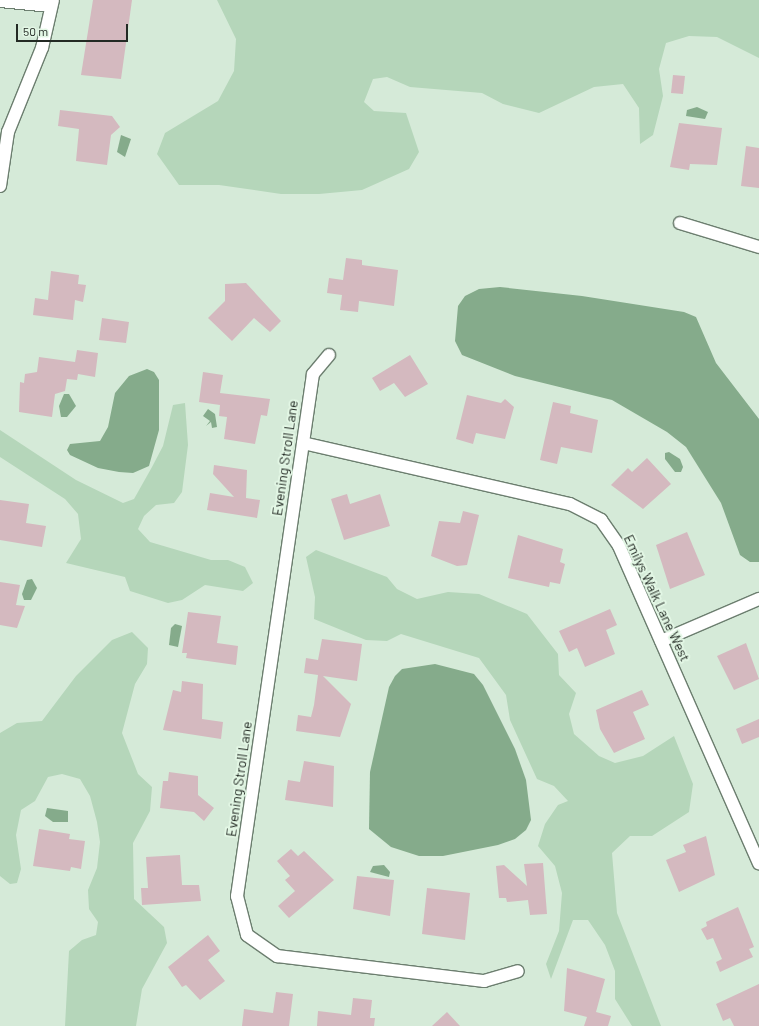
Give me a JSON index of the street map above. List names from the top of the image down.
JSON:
{
  "streets": {
    "street": ["Evening Stroll Lane", "Emilys Walk Lane West"]
  },
  "crossings": [
    ["Evening Stroll Lane", "Emilys Walk Lane West"]
  ],
  "scale_bar": "50 m"
}
